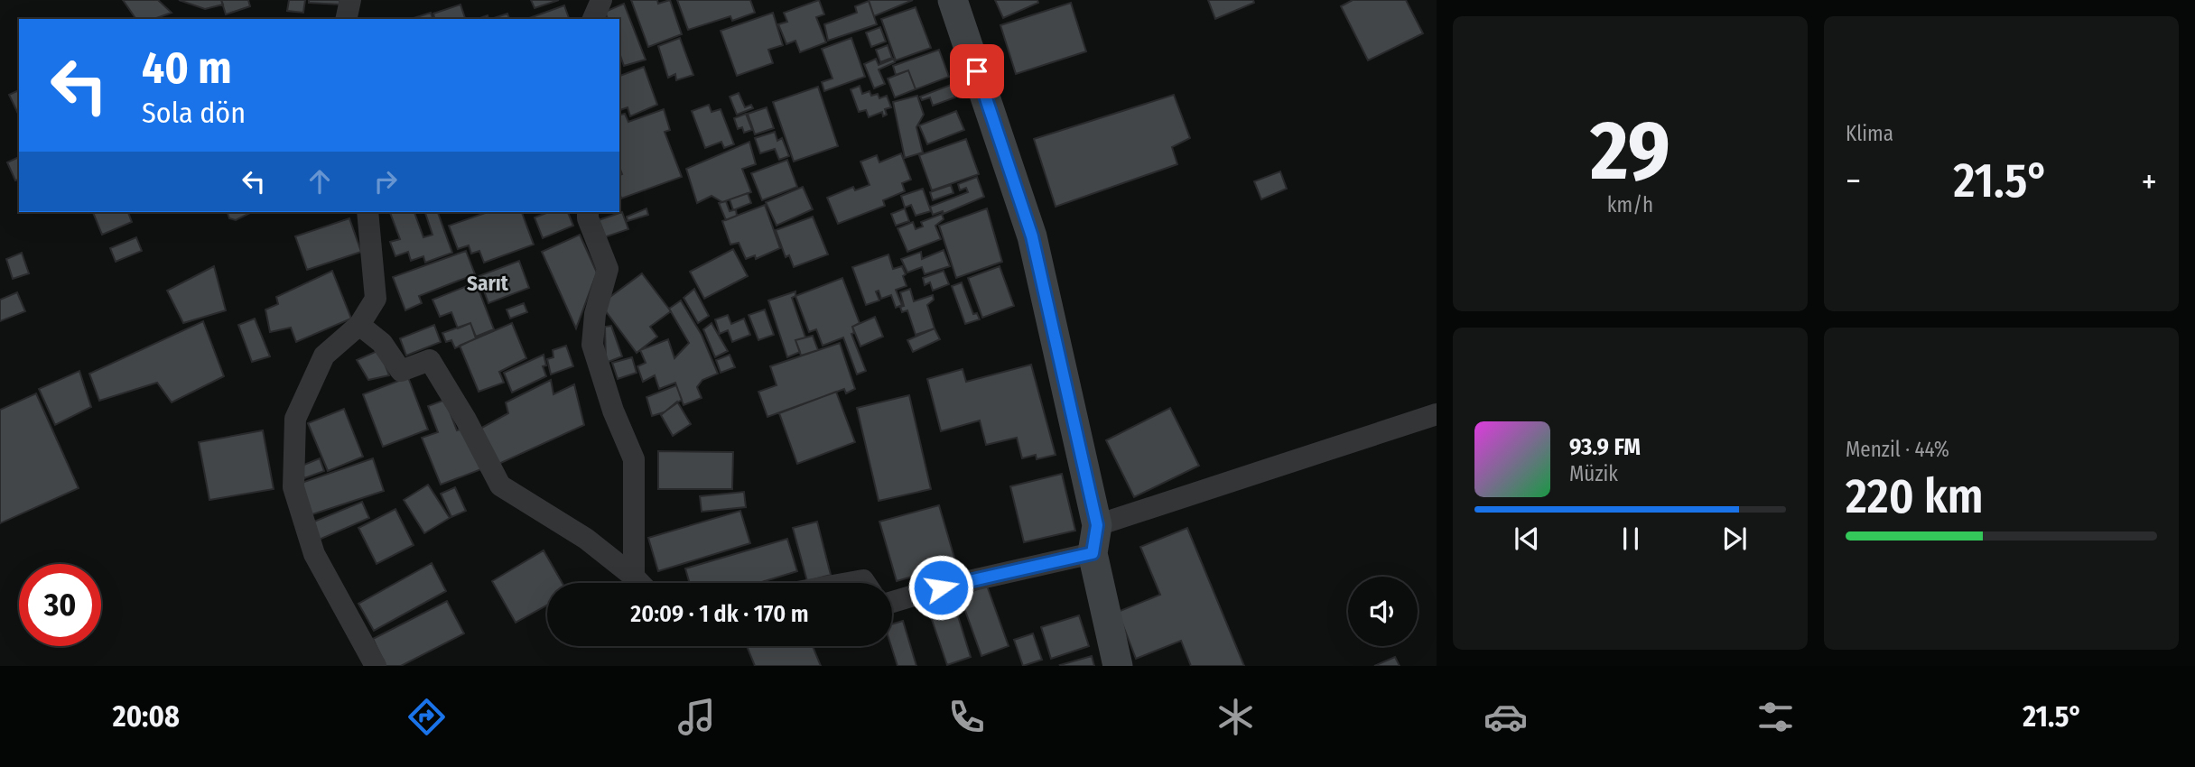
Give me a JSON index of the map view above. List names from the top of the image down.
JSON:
{
  "districts": ["Sarıt"],
  "page": {
    "tile": [
      ["29", "km/h"],
      "Klima",
      ["Menzil · 44%", "220 km"]
    ],
    "turn": ["40 m", "Sola dön"],
    "heat": ["−", "21.5°", "+"],
    "song": ["93.9 FM", "Müzik"],
    "limit": "30",
    "trip": "20:09 · 1 dk · 170 m",
    "tabs": ["20:08", "21.5°"]
  }
}
